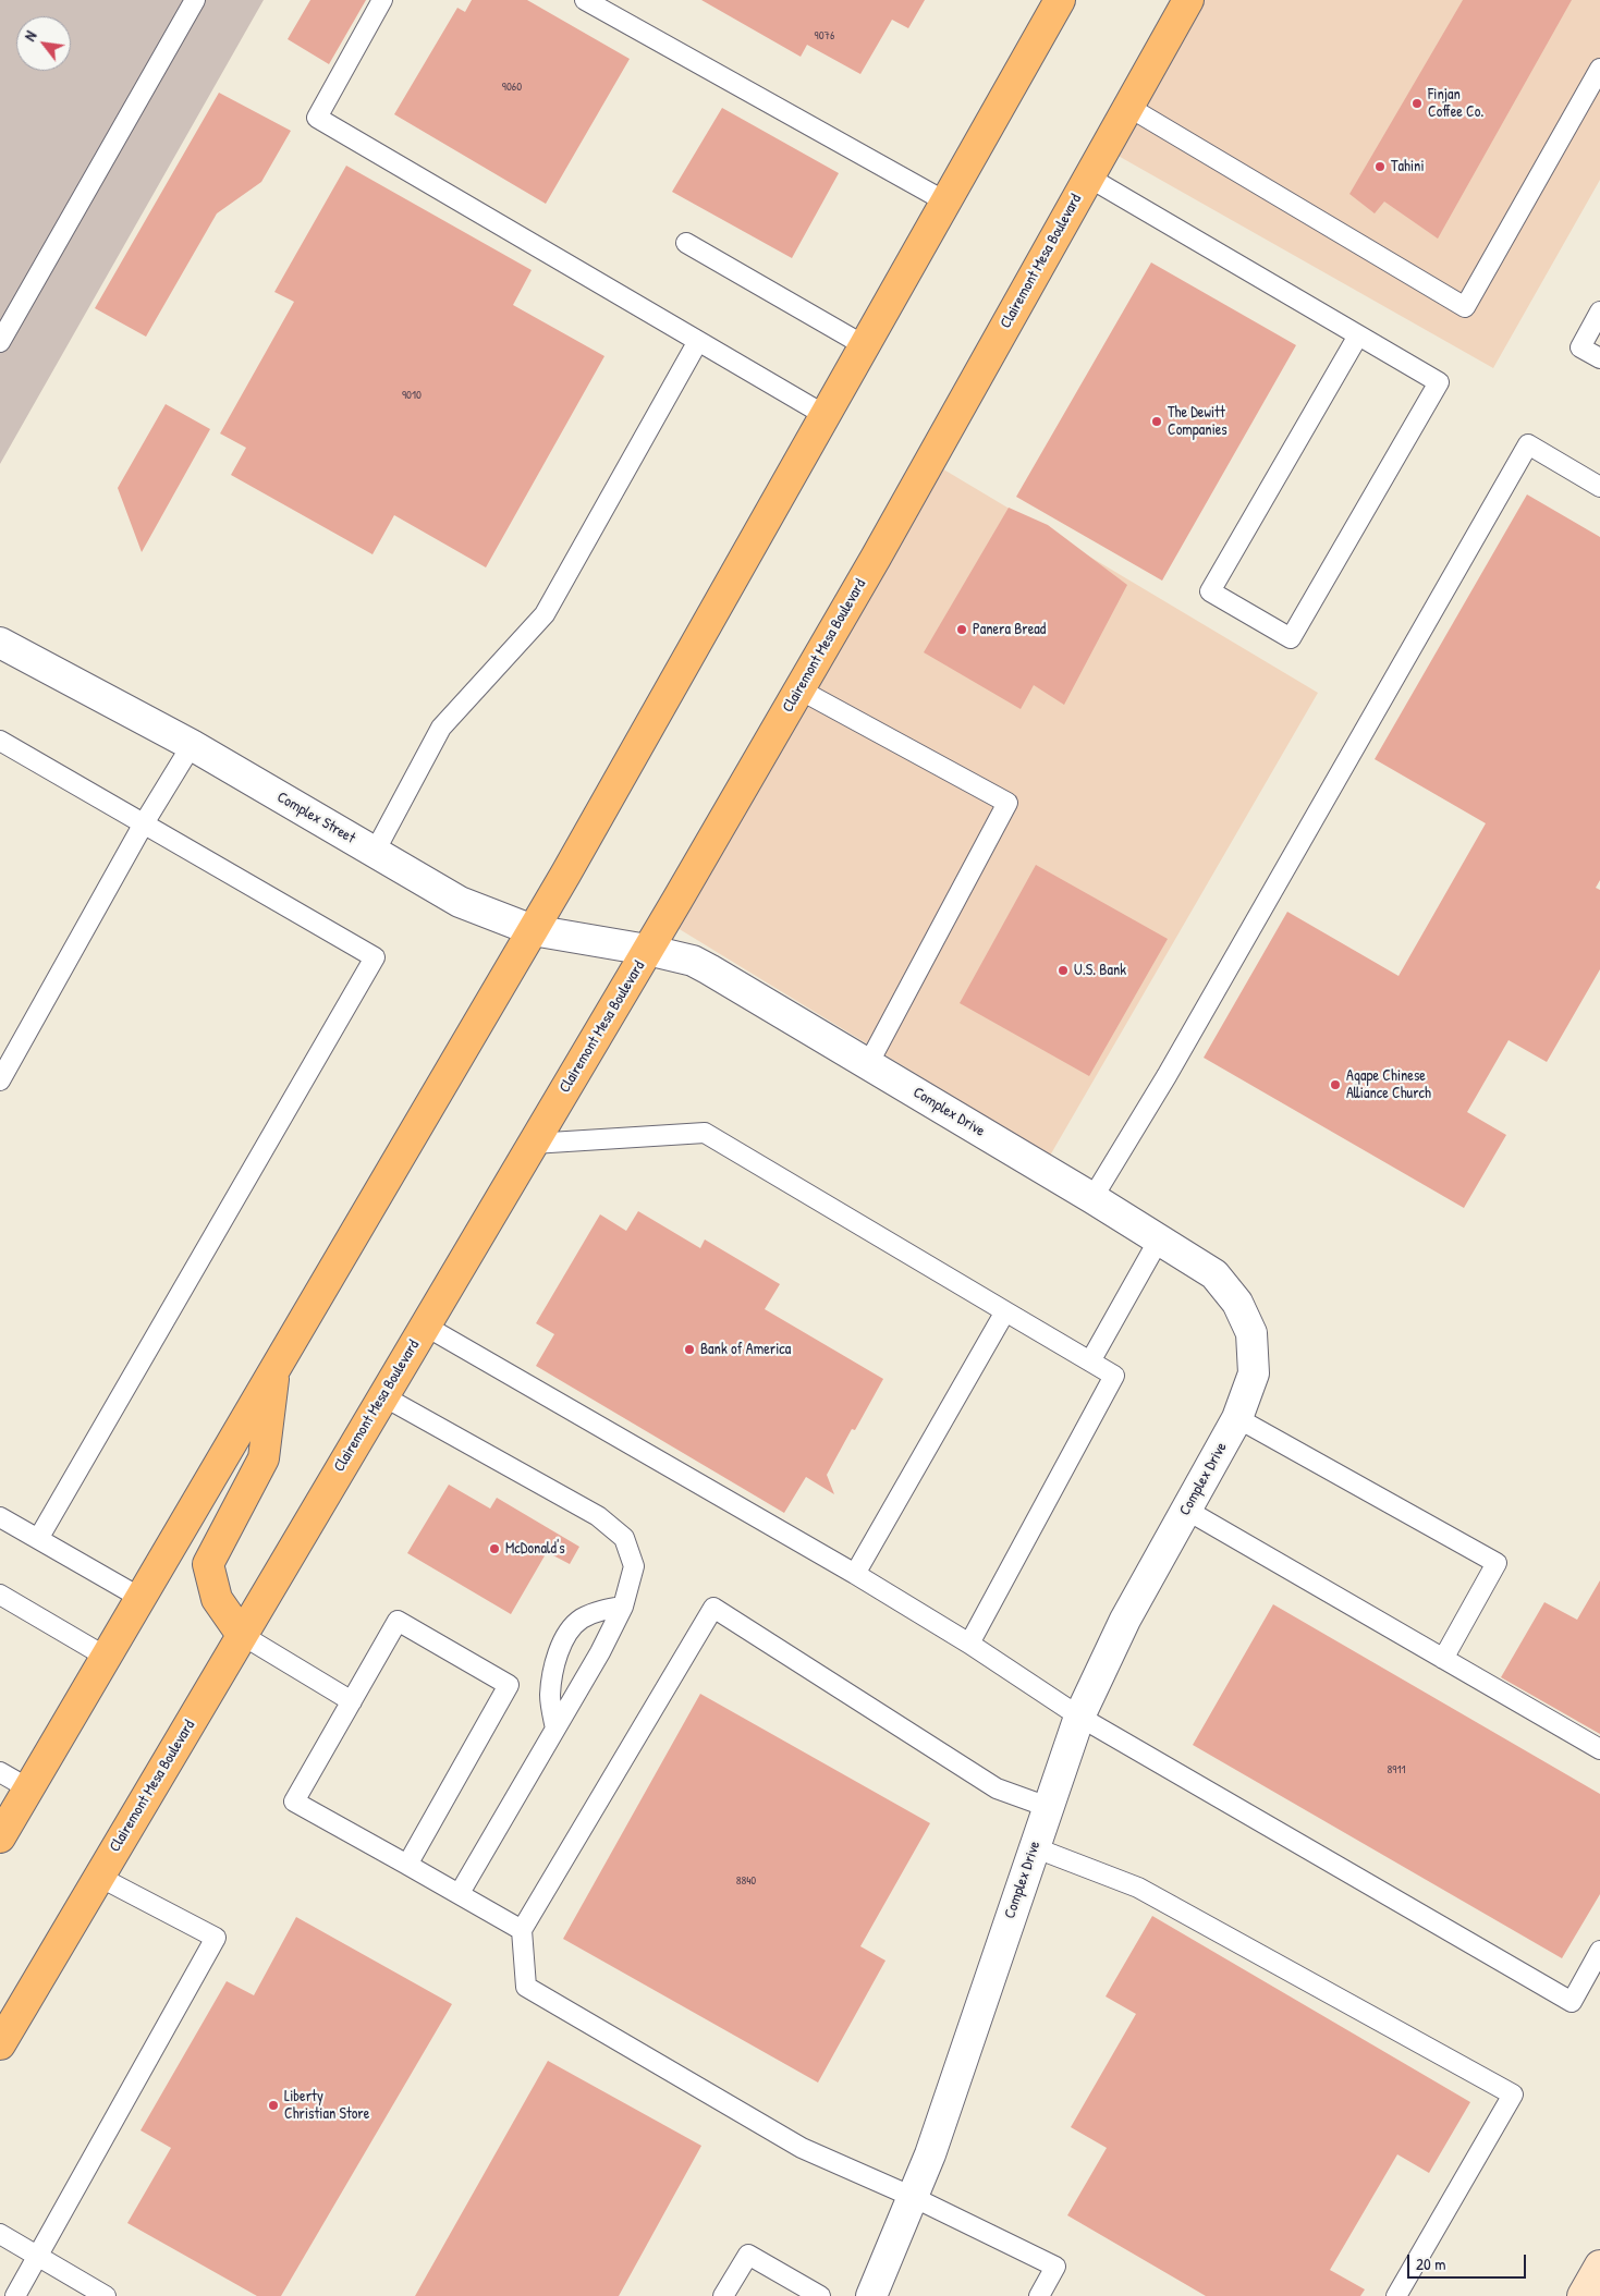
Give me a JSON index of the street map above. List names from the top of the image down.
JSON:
{
  "streets": {
    "main road": ["Clairemont Mesa Boulevard"],
    "street": ["Complex Street", "Complex Drive"]
  },
  "crossings": [
    ["Clairemont Mesa Boulevard", "Complex Street"],
    ["Clairemont Mesa Boulevard", "Complex Drive"],
    ["Complex Street", "Complex Drive"]
  ],
  "places": [
    "Finjan Coffee Co.",
    "Tahini",
    "The Dewitt Companies",
    "Panera Bread",
    "U.S. Bank",
    "Agape Chinese Alliance Church",
    "Bank of America",
    "McDonald's",
    "Liberty Christian Store"
  ],
  "house_numbers": [
    "9076",
    "9060",
    "9010",
    "8911",
    "8840"
  ],
  "scale_bar": "20 m",
  "north": "top left"
}
